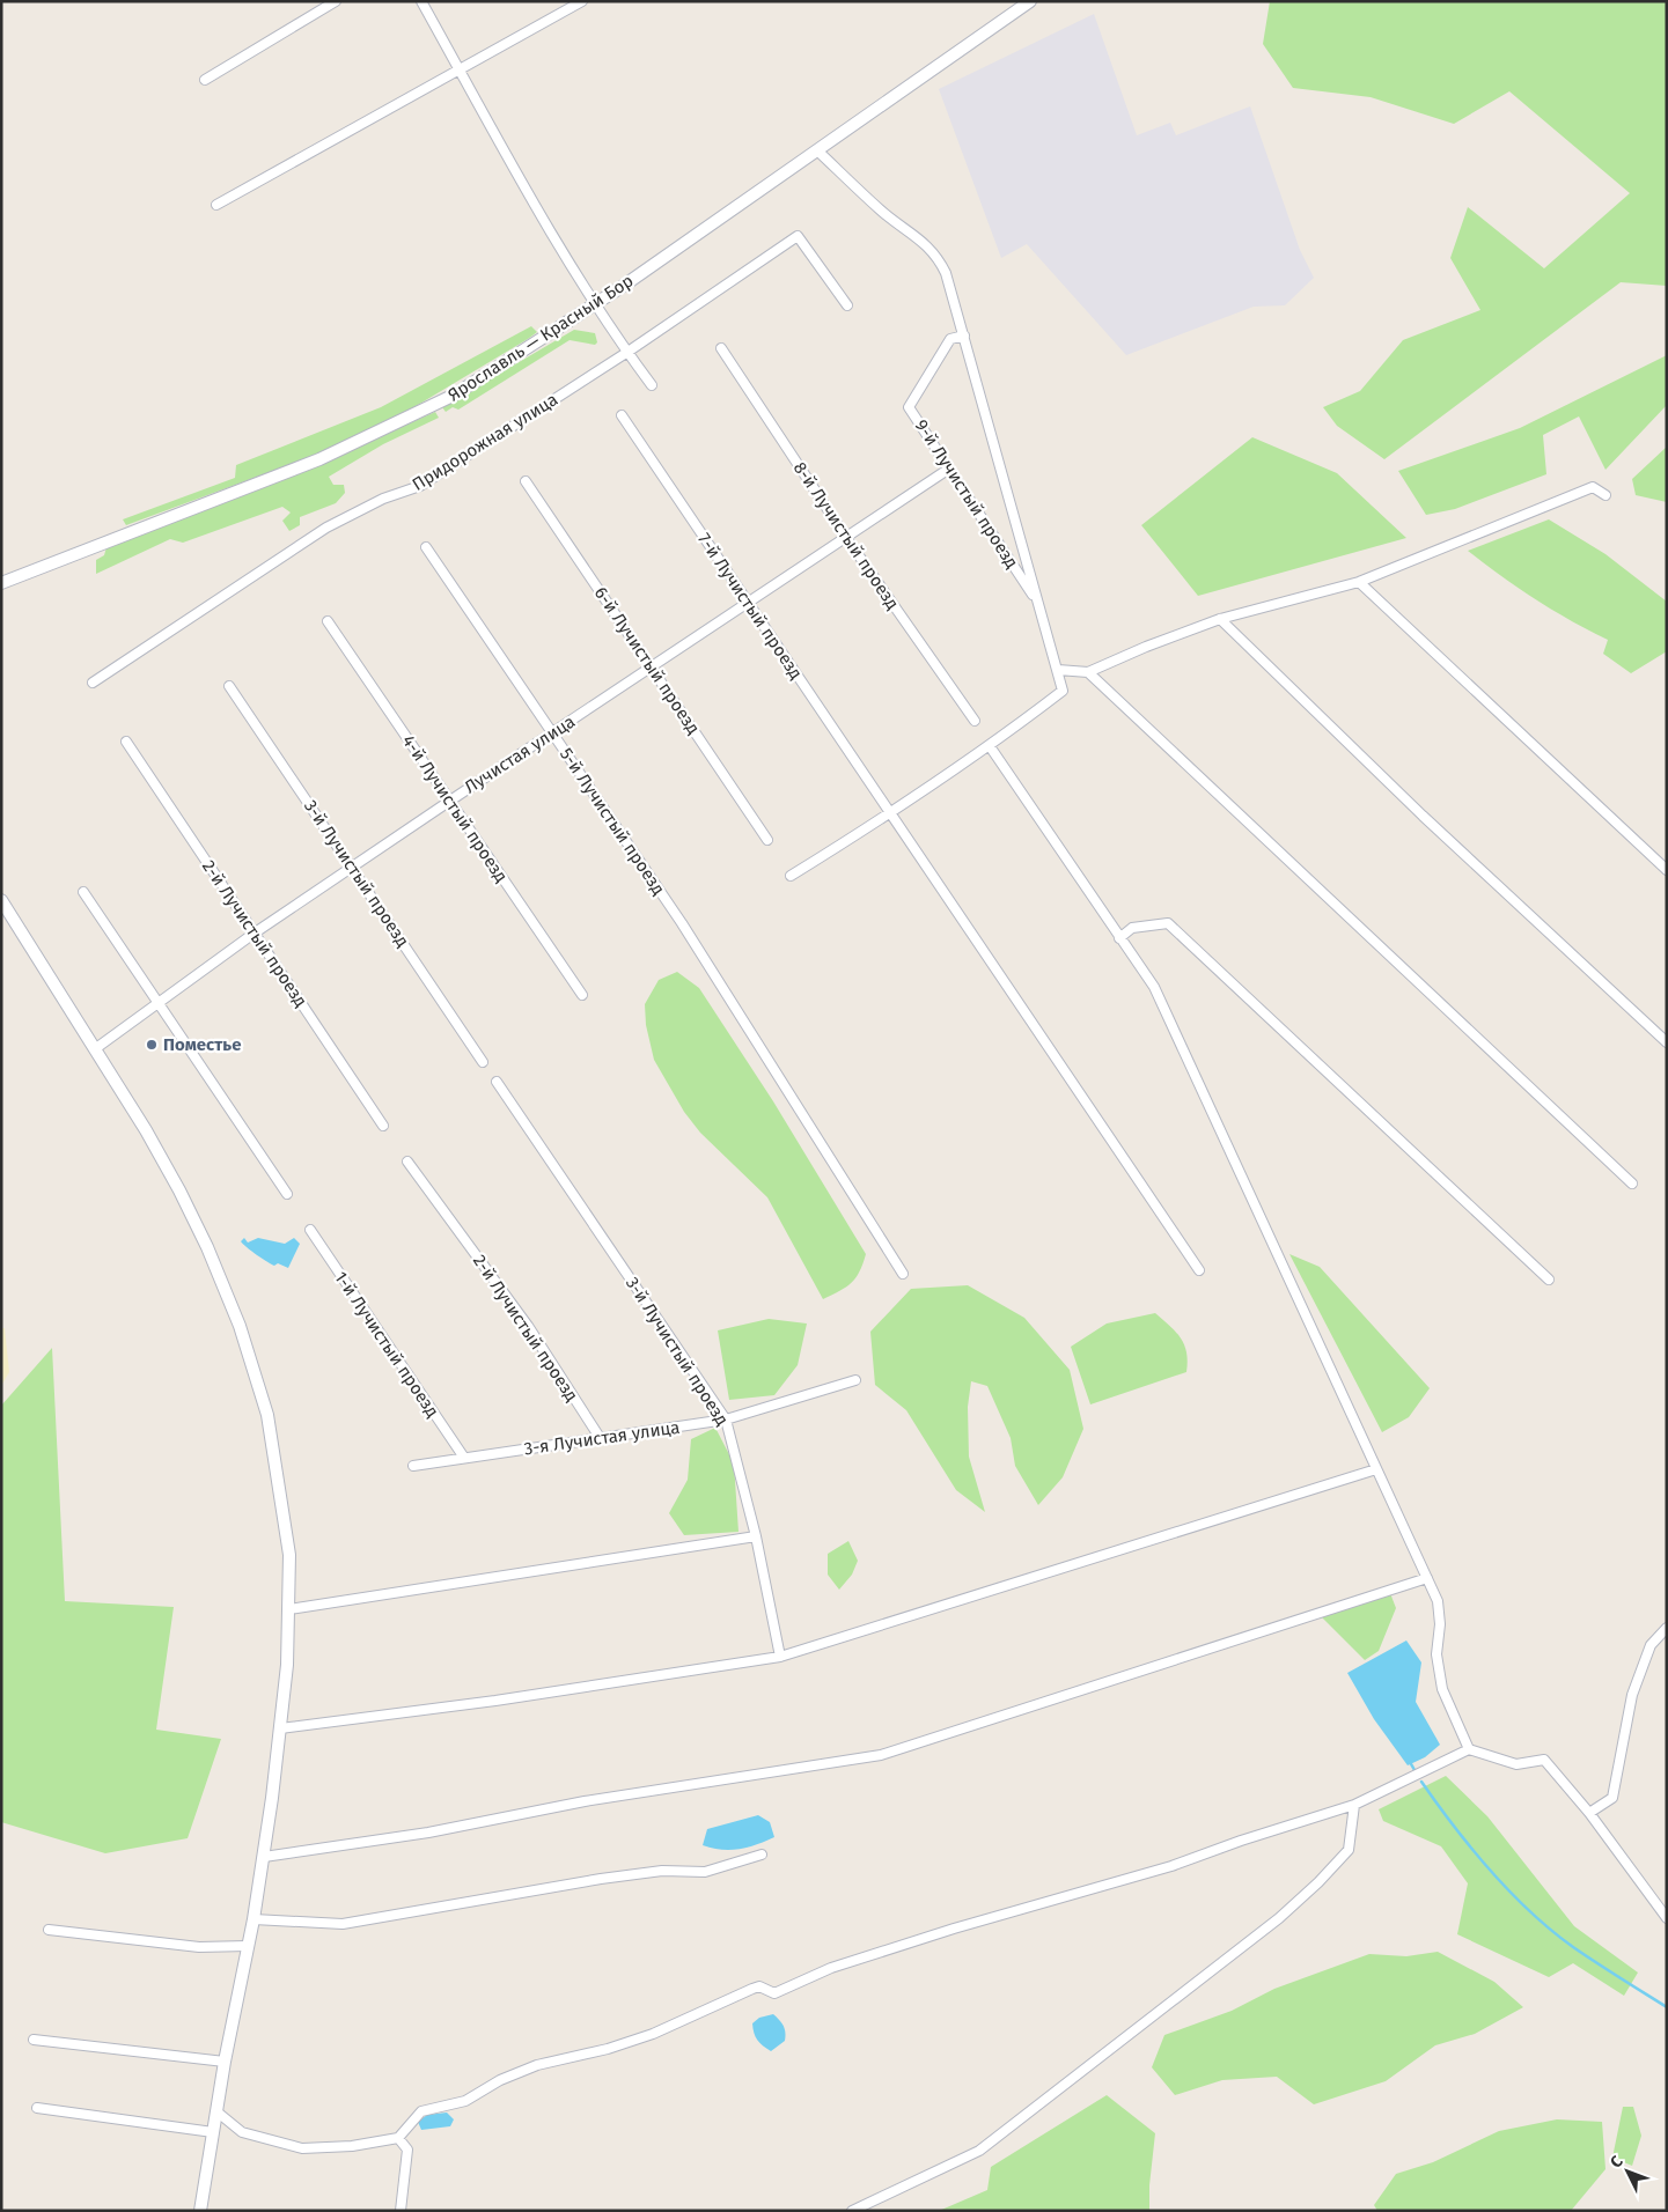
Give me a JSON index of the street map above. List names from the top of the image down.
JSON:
{
  "streets": {
    "street": [
      "Ярославль — Красный Бор",
      "Придорожная улица",
      "9-й Лучистый проезд",
      "8-й Лучистый проезд",
      "7-й Лучистый проезд",
      "6-й Лучистый проезд",
      "Лучистая улица",
      "4-й Лучистый проезд",
      "5-й Лучистый проезд",
      "3-й Лучистый проезд",
      "2-й Лучистый проезд",
      "1-й Лучистый проезд",
      "3-я Лучистая улица"
    ]
  },
  "crossings": [
    ["9-й Лучистый проезд", "Лучистая улица"],
    ["8-й Лучистый проезд", "Лучистая улица"],
    ["7-й Лучистый проезд", "Лучистая улица"],
    ["6-й Лучистый проезд", "Лучистая улица"],
    ["Лучистая улица", "4-й Лучистый проезд"],
    ["Лучистая улица", "5-й Лучистый проезд"],
    ["Лучистая улица", "3-й Лучистый проезд"],
    ["Лучистая улица", "2-й Лучистый проезд"],
    ["3-й Лучистый проезд", "3-я Лучистая улица"],
    ["2-й Лучистый проезд", "3-я Лучистая улица"],
    ["1-й Лучистый проезд", "3-я Лучистая улица"]
  ],
  "places": ["Поместье"],
  "north": "top left"
}
